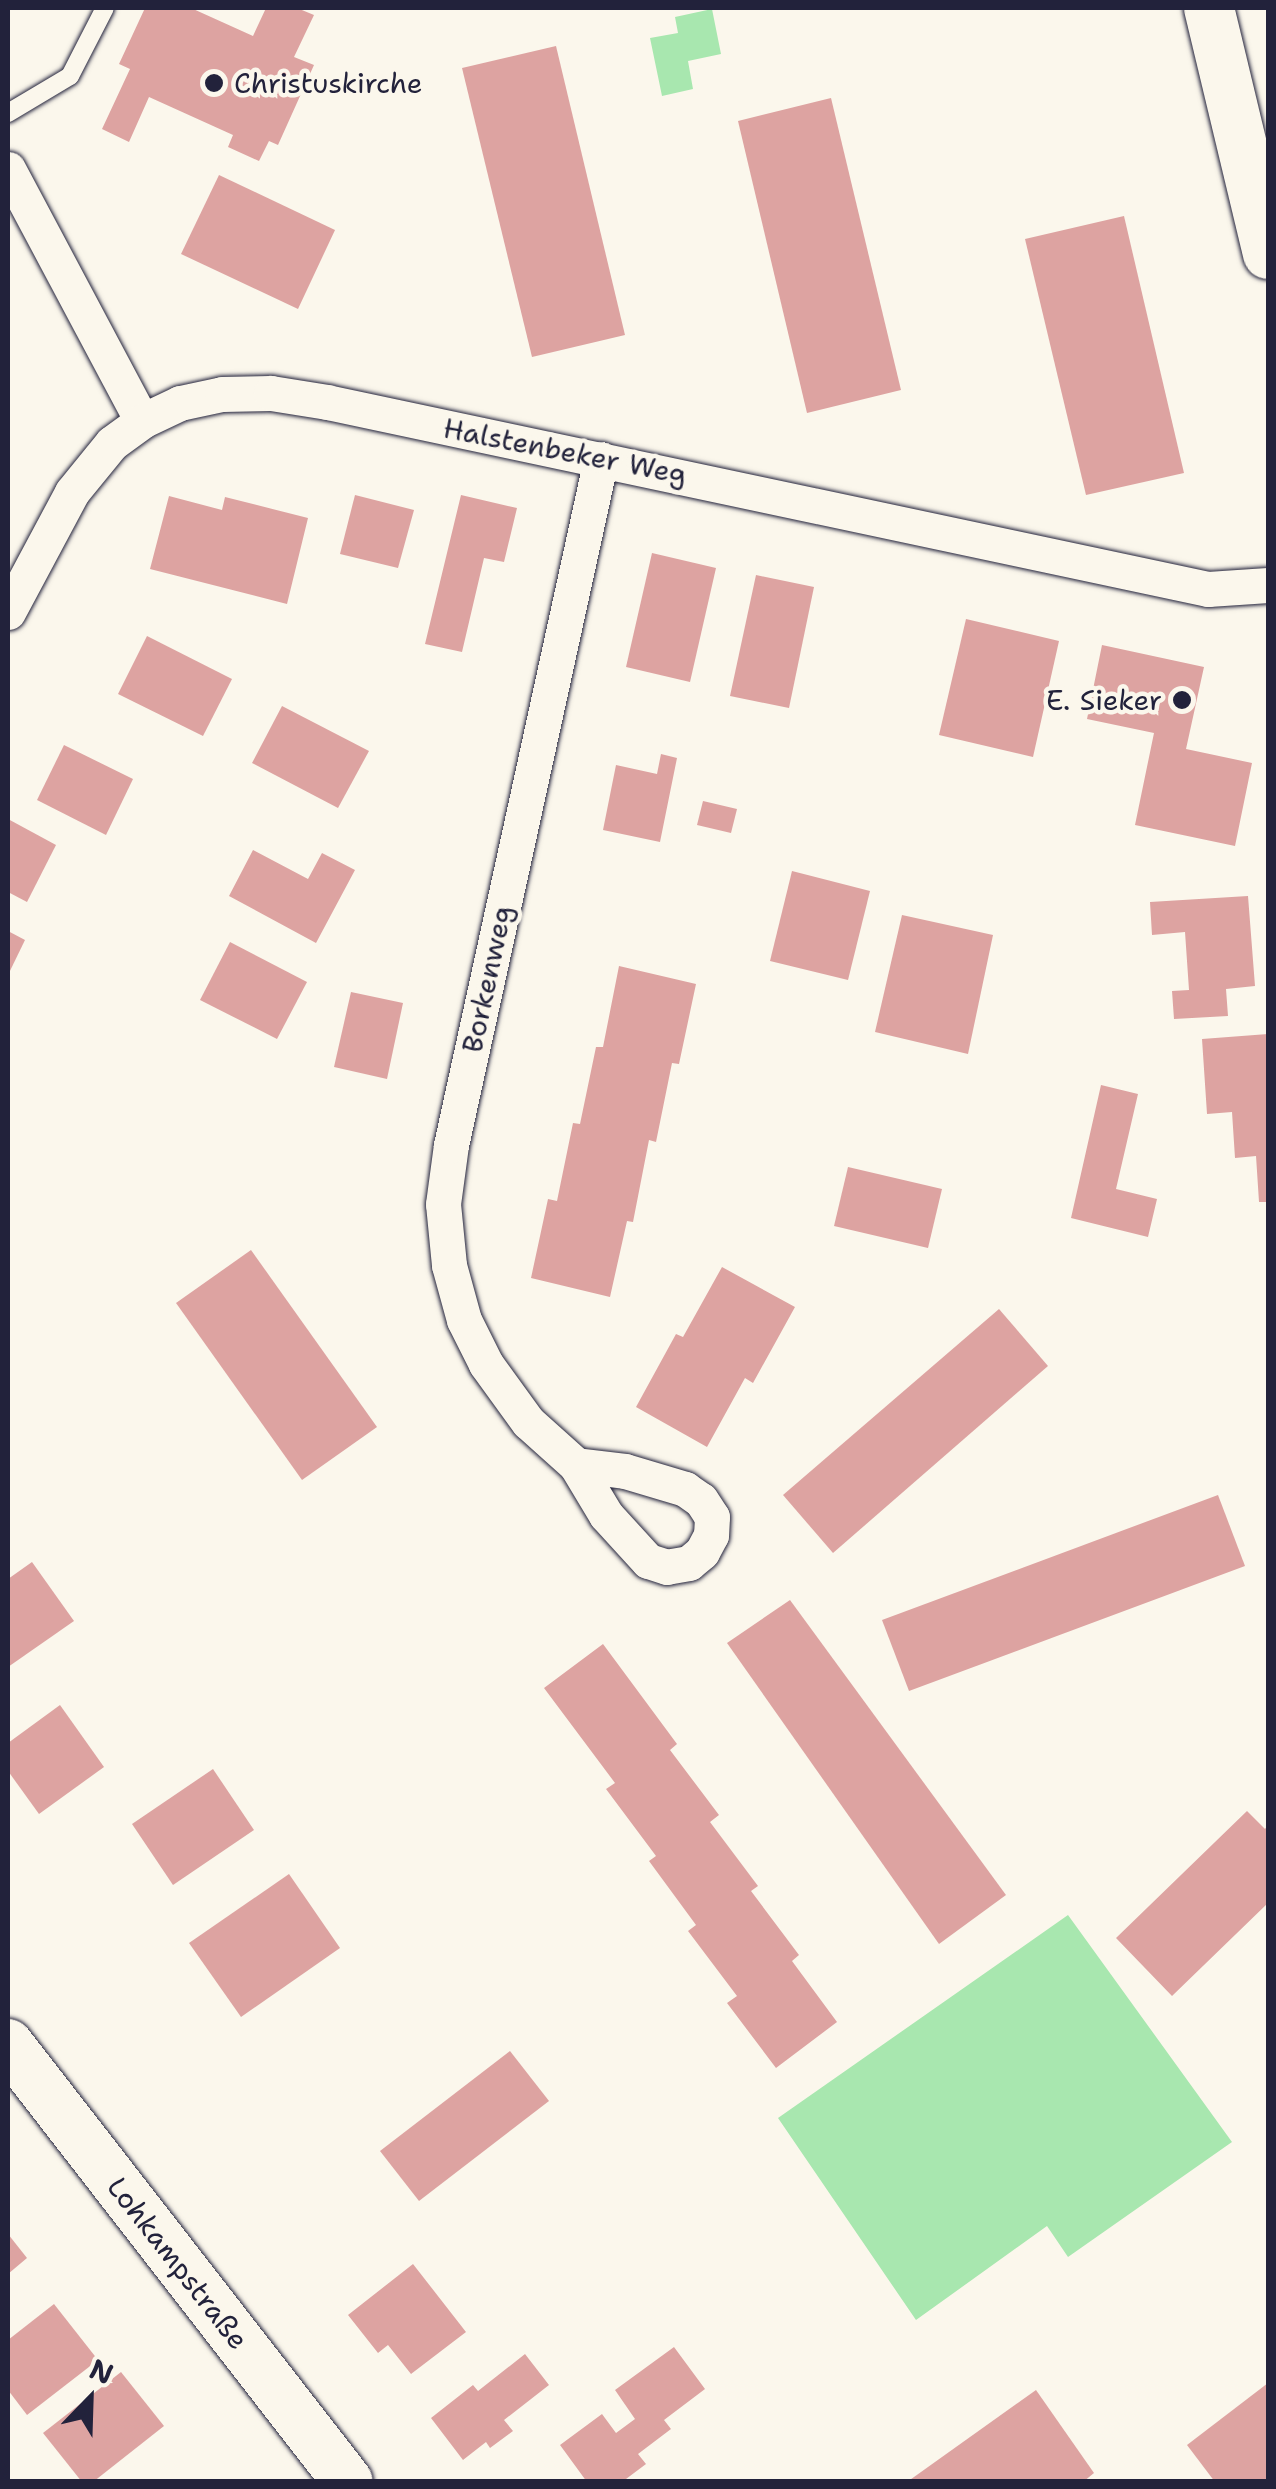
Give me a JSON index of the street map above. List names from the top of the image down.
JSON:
{
  "streets": {
    "street": ["Halstenbeker Weg", "Borkenweg", "Lohkampstraße"]
  },
  "crossings": [
    ["Halstenbeker Weg", "Borkenweg"]
  ],
  "places": ["Christuskirche", "E. Sieker"],
  "north": "top right"
}
